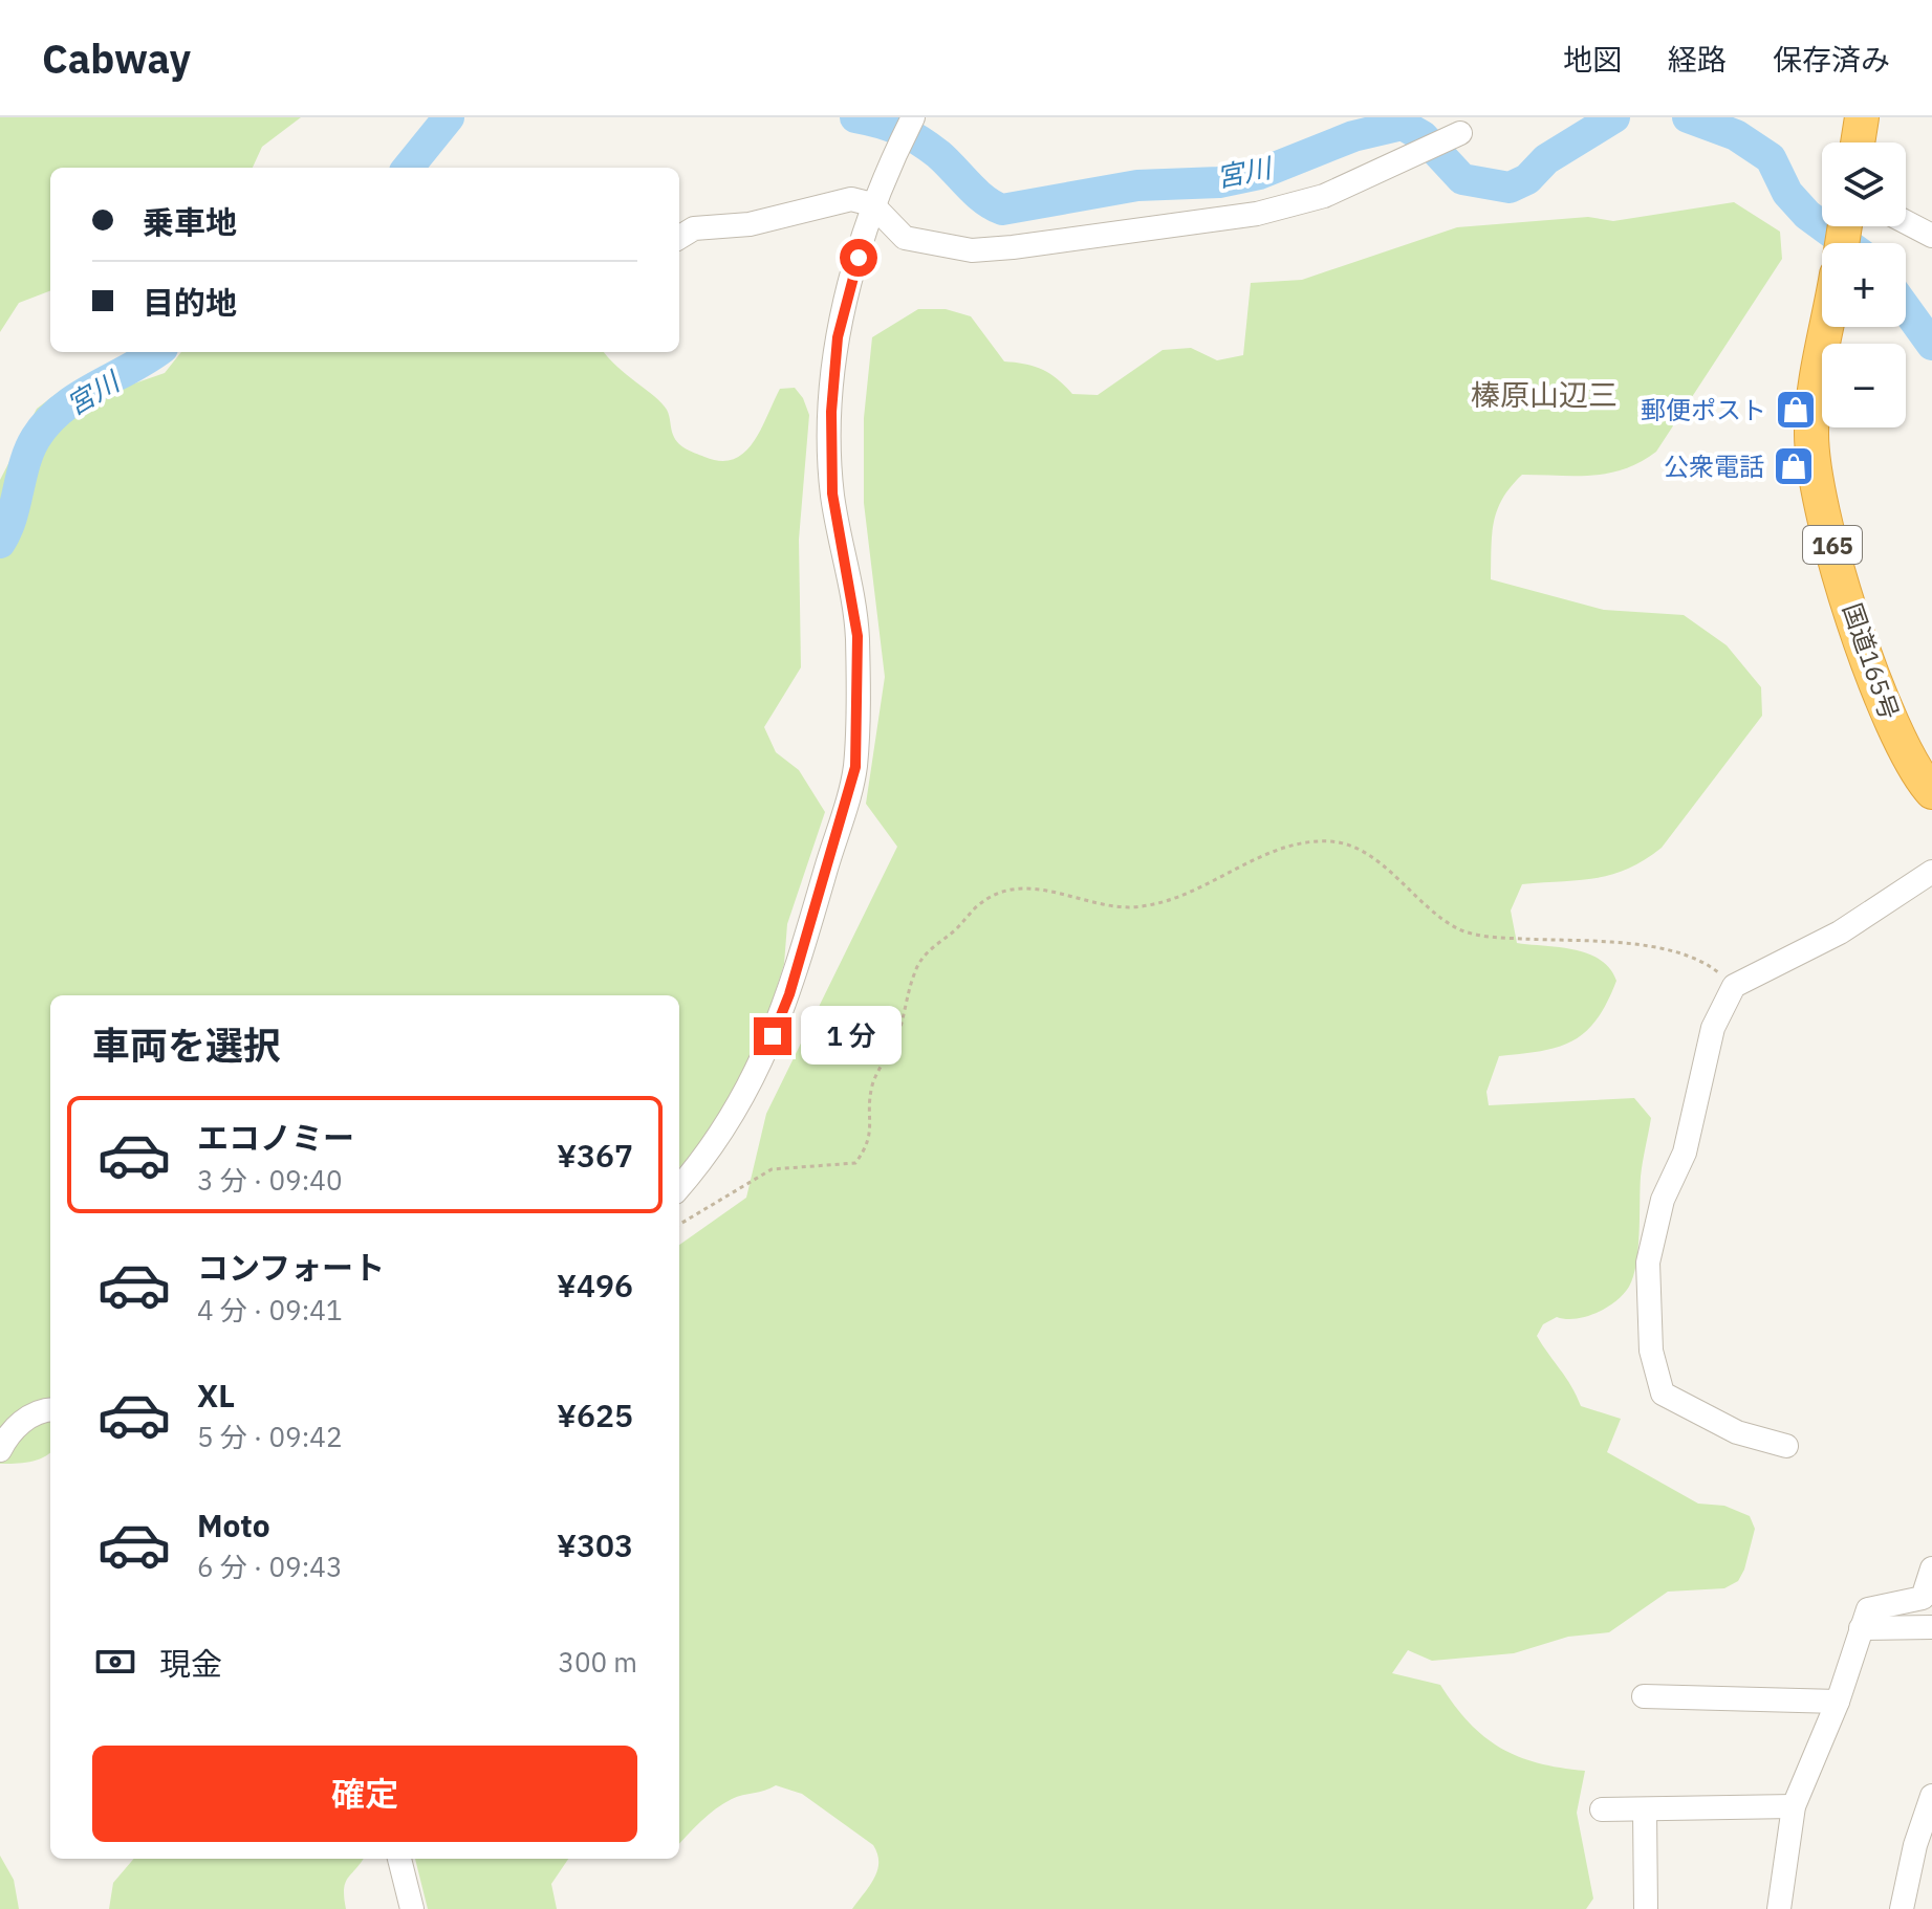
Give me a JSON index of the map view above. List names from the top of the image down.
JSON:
{
  "streets": {
    "highway": ["165", "国道165号"]
  },
  "districts": ["榛原山辺三"],
  "water": ["宮川"],
  "places": {
    "shop": ["郵便ポスト", "公衆電話"]
  },
  "page": {
    "header": "Cabway",
    "nav": ["地図", "経路", "保存済み"],
    "map_buttons": ["+", "−"],
    "banner": ["乗車地", "目的地"],
    "heading": "車両を選択",
    "bubble": "1 分",
    "list": [
      {
        "name": "エコノミー",
        "note": "3 分 · 09:40",
        "value": "¥367"
      },
      {
        "name": "コンフォート",
        "note": "4 分 · 09:41",
        "value": "¥496"
      },
      {
        "name": "XL",
        "note": "5 分 · 09:42",
        "value": "¥625"
      },
      {
        "name": "Moto",
        "note": "6 分 · 09:43",
        "value": "¥303"
      }
    ],
    "pay": ["現金", "300 m"],
    "buttons": "確定"
  }
}
